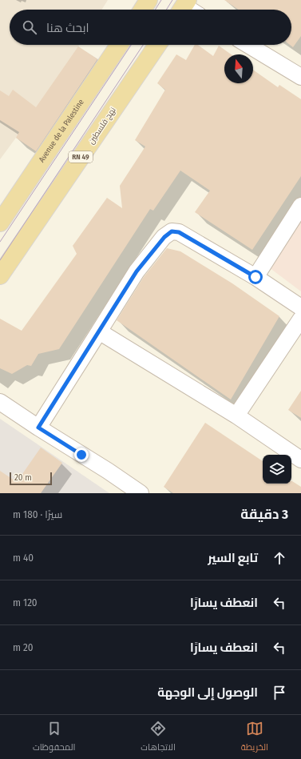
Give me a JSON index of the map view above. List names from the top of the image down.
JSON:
{
  "streets": {
    "main road": ["نهج فلسطين", "Avenue de la Palestine", "RN 49"]
  },
  "scale_bar": "20 m",
  "north": "top",
  "page": {
    "search": "ابحث هنا",
    "scale": "20 m",
    "heading": ["3 دقيقة", "سيرًا · 180 m"],
    "list": [
      ["تابع السير", "40 m"],
      ["انعطف يسارًا", "120 m"],
      ["انعطف يسارًا", "20 m"],
      "الوصول إلى الوجهة"
    ],
    "nav": ["الخريطة", "الاتجاهات", "المحفوظات"]
  }
}
